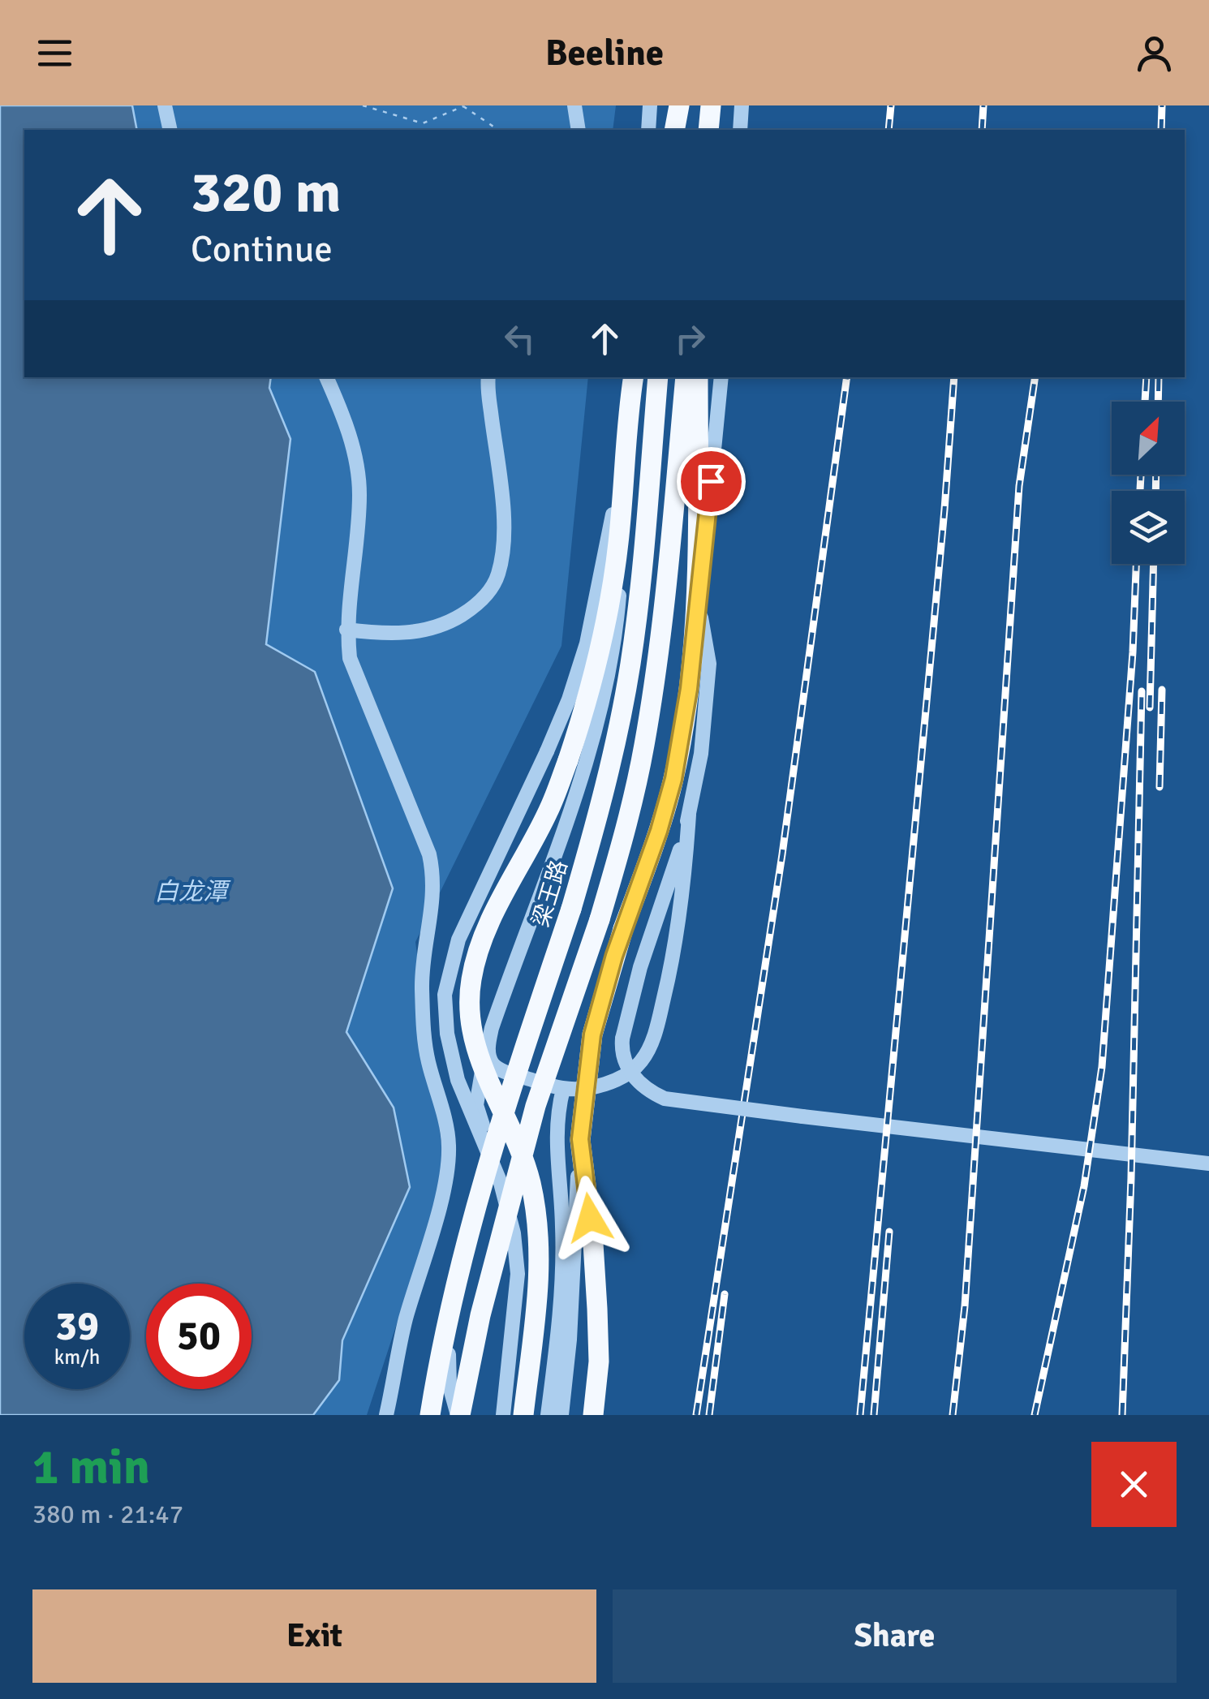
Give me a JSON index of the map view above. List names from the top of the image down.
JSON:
{
  "streets": {
    "main road": ["梁王路"]
  },
  "water": ["白龙潭"],
  "north": "top right",
  "page": {
    "header": "Beeline",
    "turn": ["320 m", "Continue"],
    "speed": "39 km/h",
    "limit": "50",
    "heading": ["1 min", "380 m · 21:47"],
    "buttons": ["Exit", "Share"]
  }
}
